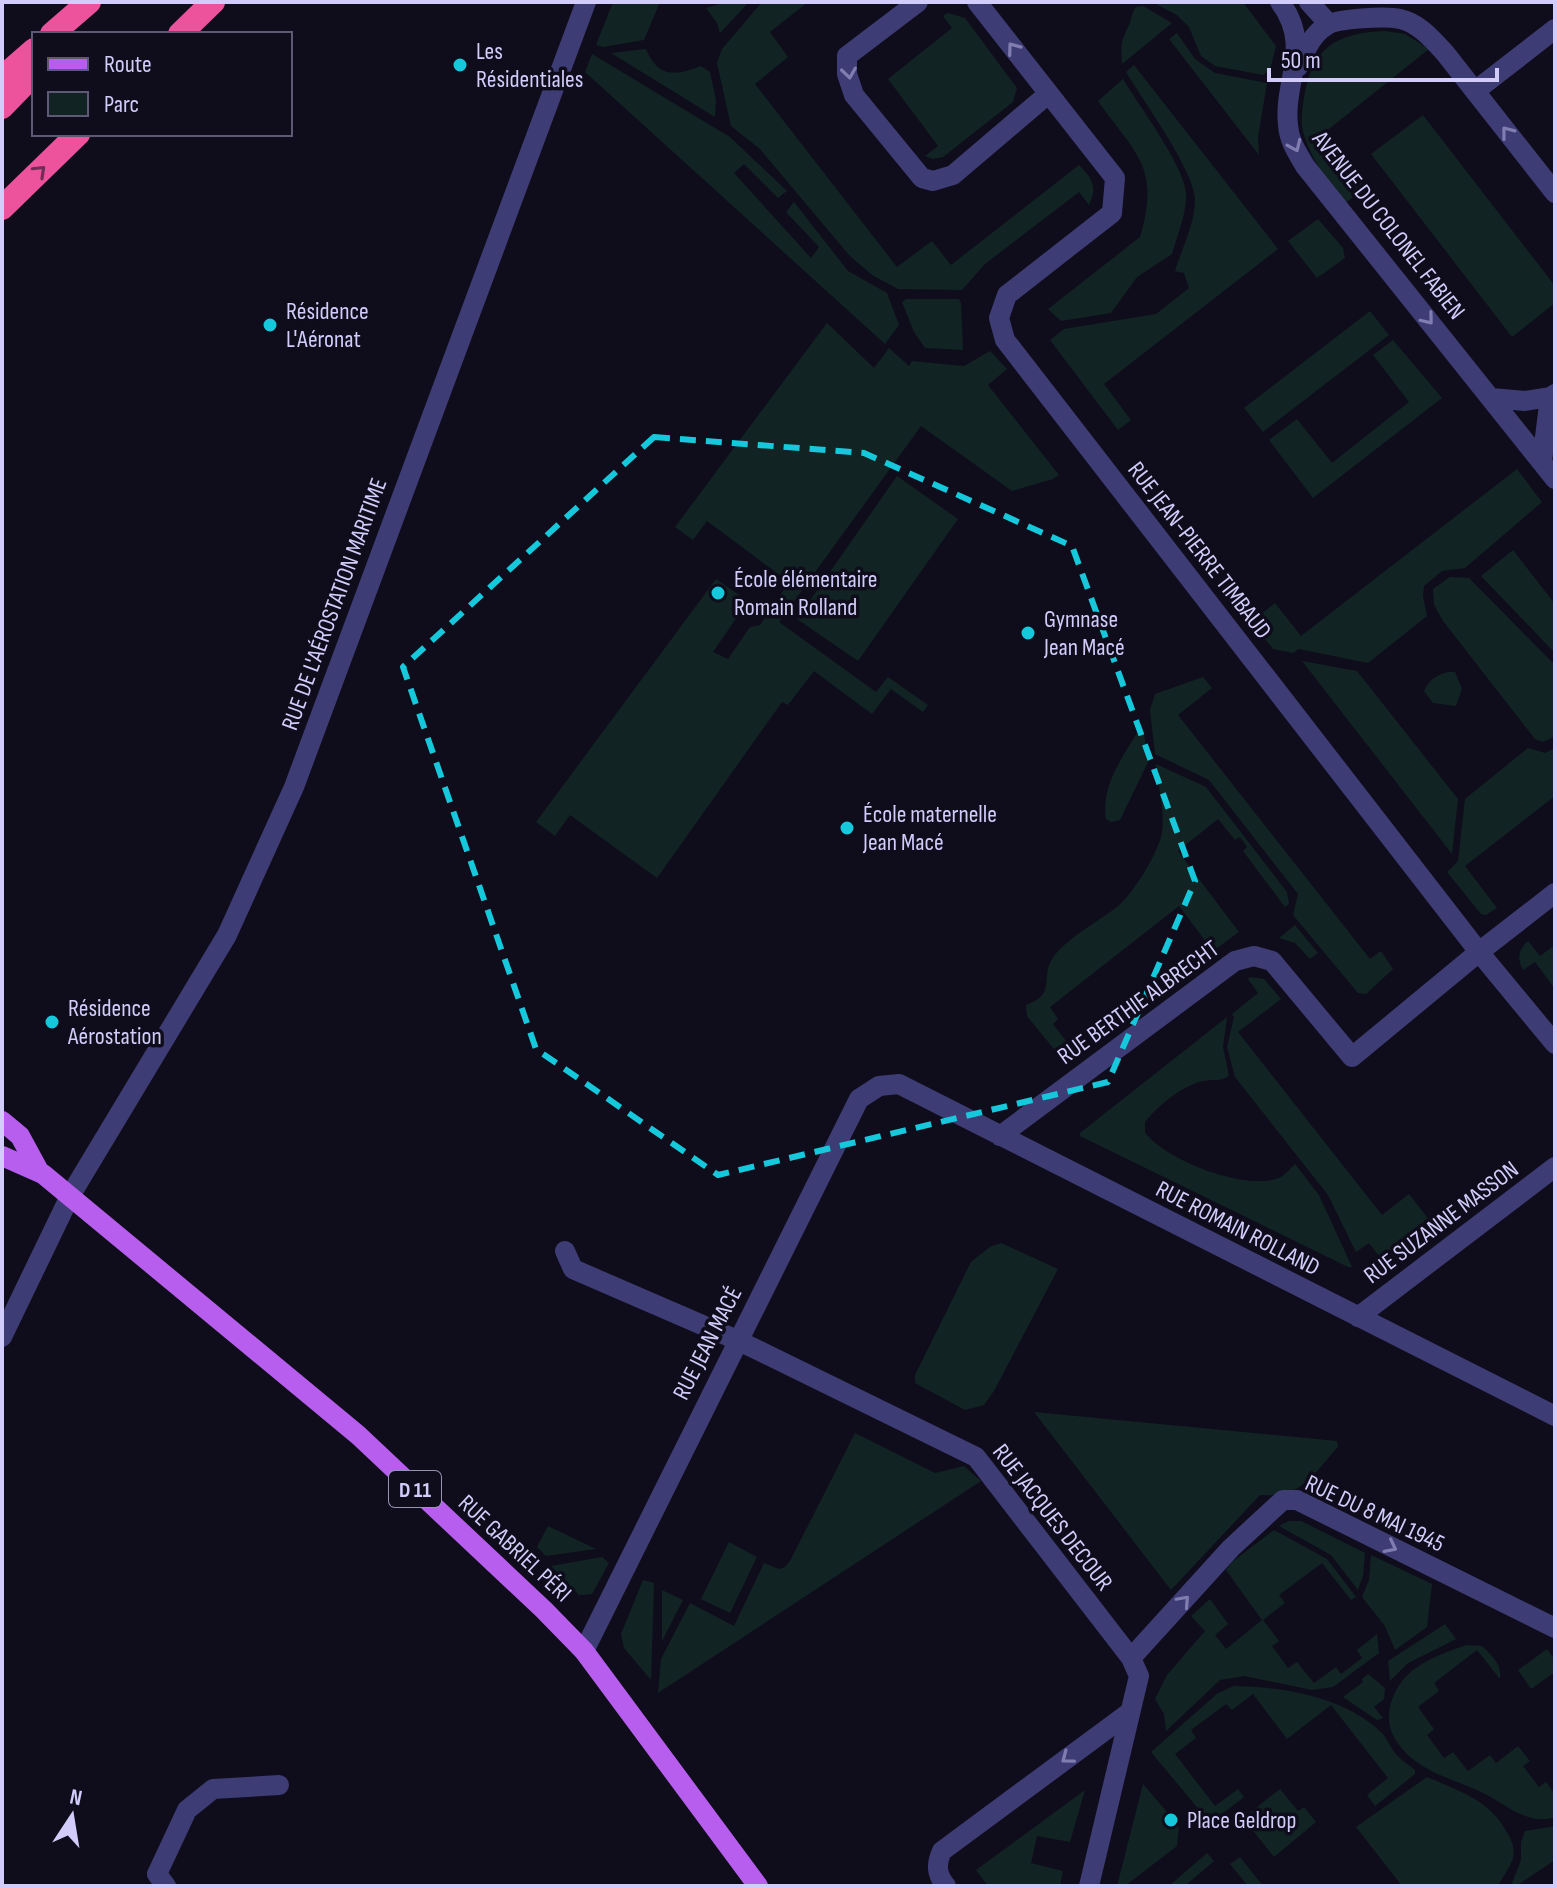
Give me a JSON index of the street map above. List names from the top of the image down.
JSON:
{
  "streets": {
    "main road": ["D 11", "RUE GABRIEL PÉRI"],
    "street": [
      "AVENUE DU COLONEL FABIEN",
      "RUE JEAN-PIERRE TIMBAUD",
      "RUE DE L'AÉROSTATION MARITIME",
      "RUE BERTHIE ALBRECHT",
      "RUE SUZANNE MASSON",
      "RUE ROMAIN ROLLAND",
      "RUE JEAN MACÉ",
      "RUE DU 8 MAI 1945",
      "RUE JACQUES DECOUR"
    ]
  },
  "crossings": [
    ["RUE JEAN-PIERRE TIMBAUD", "RUE BERTHIE ALBRECHT"],
    ["RUE DE L'AÉROSTATION MARITIME", "RUE GABRIEL PÉRI"],
    ["RUE BERTHIE ALBRECHT", "RUE ROMAIN ROLLAND"],
    ["RUE SUZANNE MASSON", "RUE ROMAIN ROLLAND"],
    ["RUE ROMAIN ROLLAND", "RUE JEAN MACÉ"],
    ["RUE JEAN MACÉ", "RUE JACQUES DECOUR"],
    ["RUE JEAN MACÉ", "RUE GABRIEL PÉRI"],
    ["RUE DU 8 MAI 1945", "RUE JACQUES DECOUR"]
  ],
  "one_way": ["RUE DU 8 MAI 1945"],
  "places": [
    "Les Résidentiales",
    "Résidence L'Aéronat",
    "École élémentaire Romain Rolland",
    "Gymnase Jean Macé",
    "École maternelle Jean Macé",
    "Résidence Aérostation",
    "Place Geldrop"
  ],
  "legend": ["Route", "Parc"],
  "scale_bar": "50 m",
  "north": "top"
}
